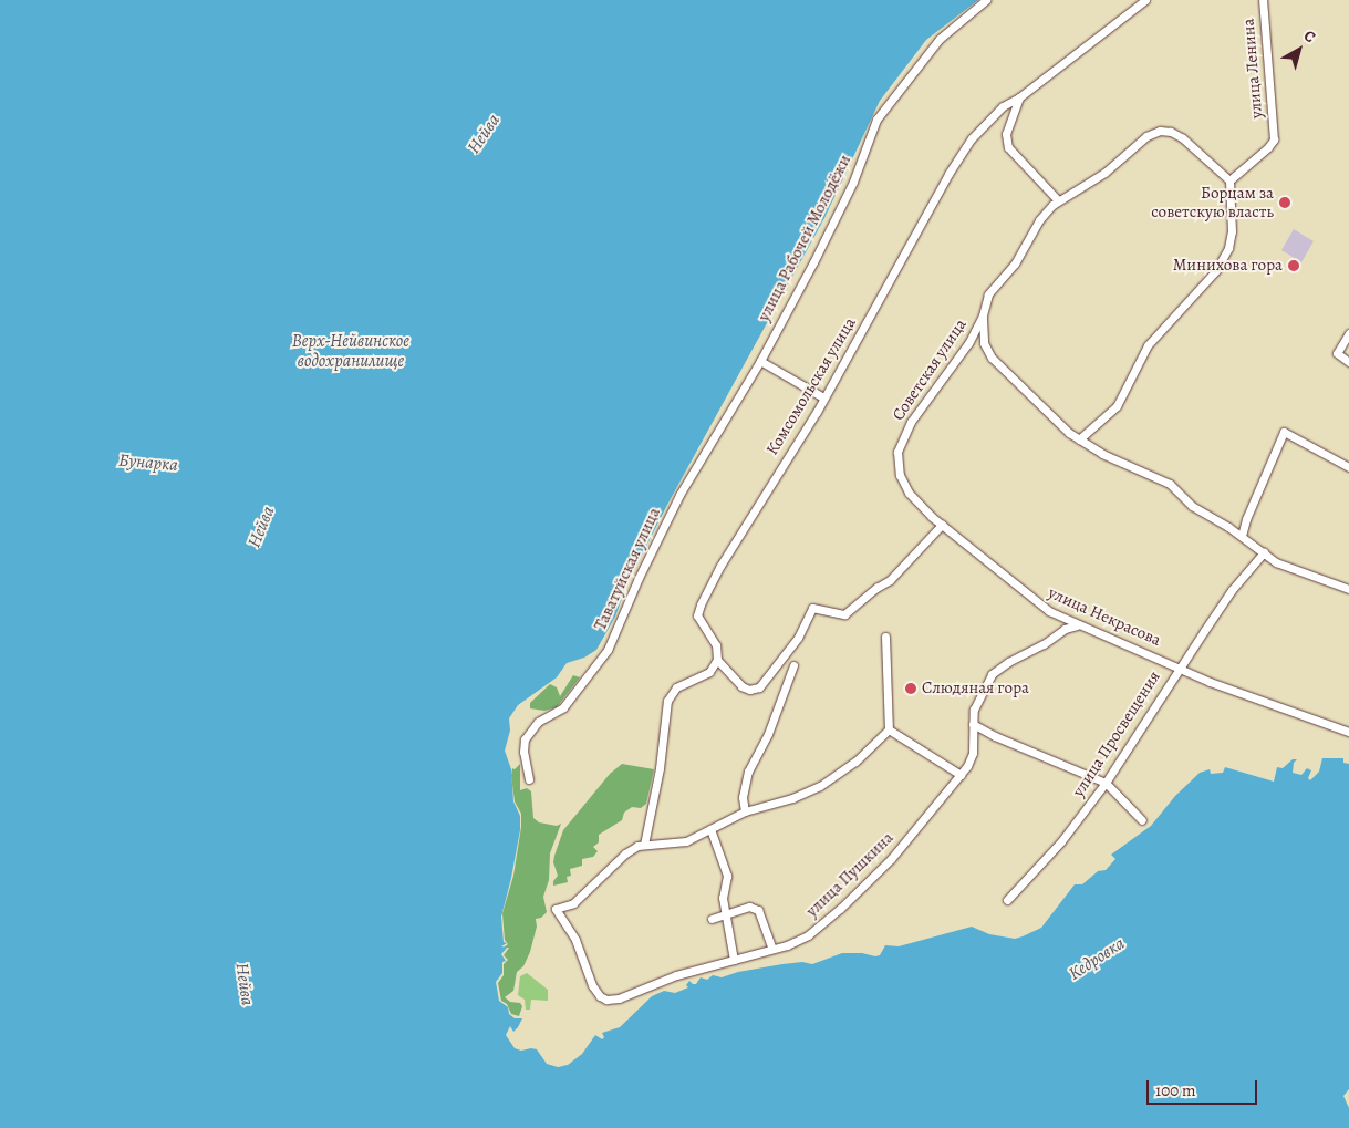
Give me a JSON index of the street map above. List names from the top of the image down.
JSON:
{
  "streets": {
    "street": [
      "улица Ленина",
      "улица Рабочей Молодёжи",
      "Советская улица",
      "Комсомольская улица",
      "Таватуйская улица",
      "улица Некрасова",
      "улица Просвещения",
      "улица Пушкина"
    ]
  },
  "crossings": [
    ["улица Ленина", "Советская улица"],
    ["улица Рабочей Молодёжи", "Таватуйская улица"],
    ["Советская улица", "улица Некрасова"],
    ["улица Некрасова", "улица Просвещения"],
    ["улица Некрасова", "улица Пушкина"]
  ],
  "water": [
    "Нейва",
    "Верх-Нейвинское водохранилище",
    "Бунарка",
    "Кедровка"
  ],
  "places": ["Борцам за советскую власть", "Минихова гора", "Слюдяная гора"],
  "scale_bar": "100 m",
  "north": "top right"
}
